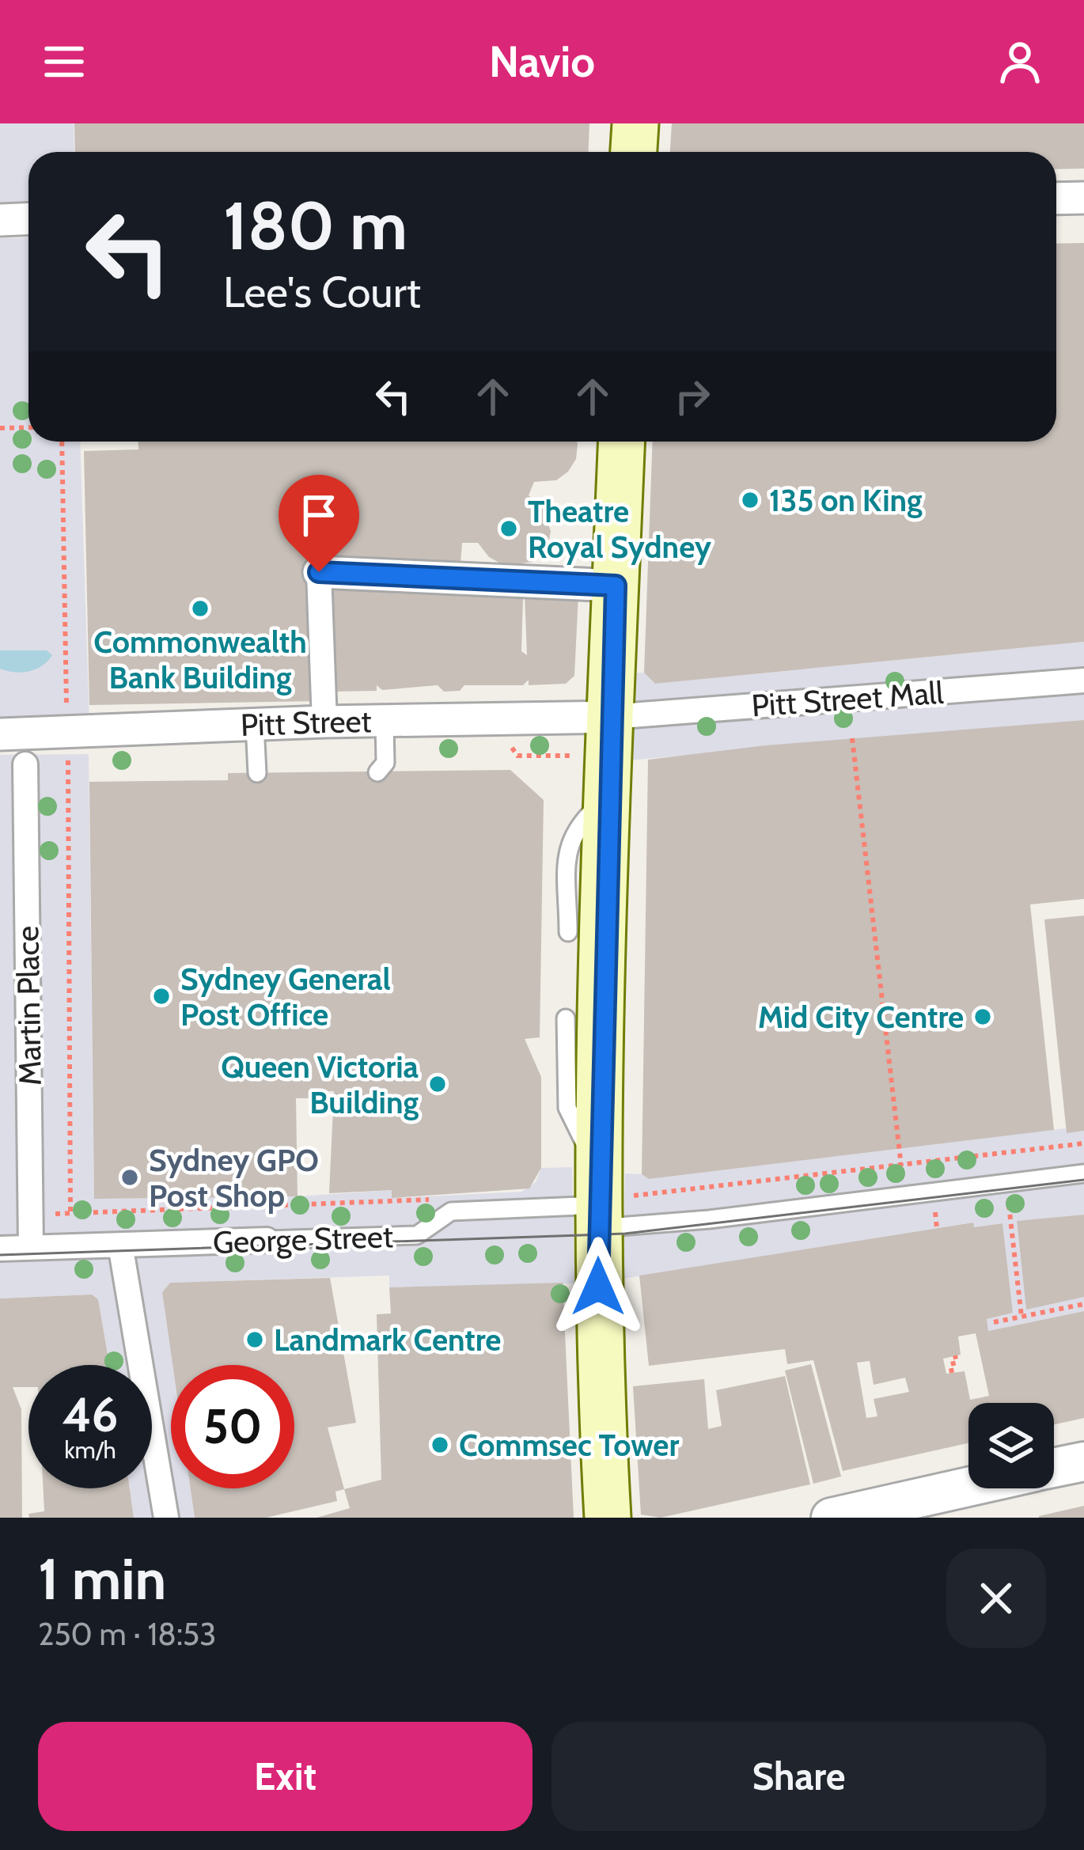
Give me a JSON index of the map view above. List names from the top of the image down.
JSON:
{
  "streets": {
    "street": [
      "Pitt Street Mall",
      "Pitt Street",
      "Martin Place",
      "George Street"
    ]
  },
  "crossings": [
    ["Pitt Street Mall", "Pitt Street"],
    ["Martin Place", "George Street"]
  ],
  "places": [
    "135 on King",
    "Theatre Royal Sydney",
    "Commonwealth Bank Building",
    "Sydney General Post Office",
    "Mid City Centre",
    "Queen Victoria Building",
    "Sydney GPO Post Shop",
    "Landmark Centre",
    "Commsec Tower"
  ],
  "page": {
    "header": "Navio",
    "turn": ["180 m", "Lee's Court"],
    "speed": "46 km/h",
    "limit": "50",
    "heading": ["1 min", "250 m · 18:53"],
    "buttons": ["Exit", "Share"]
  }
}
